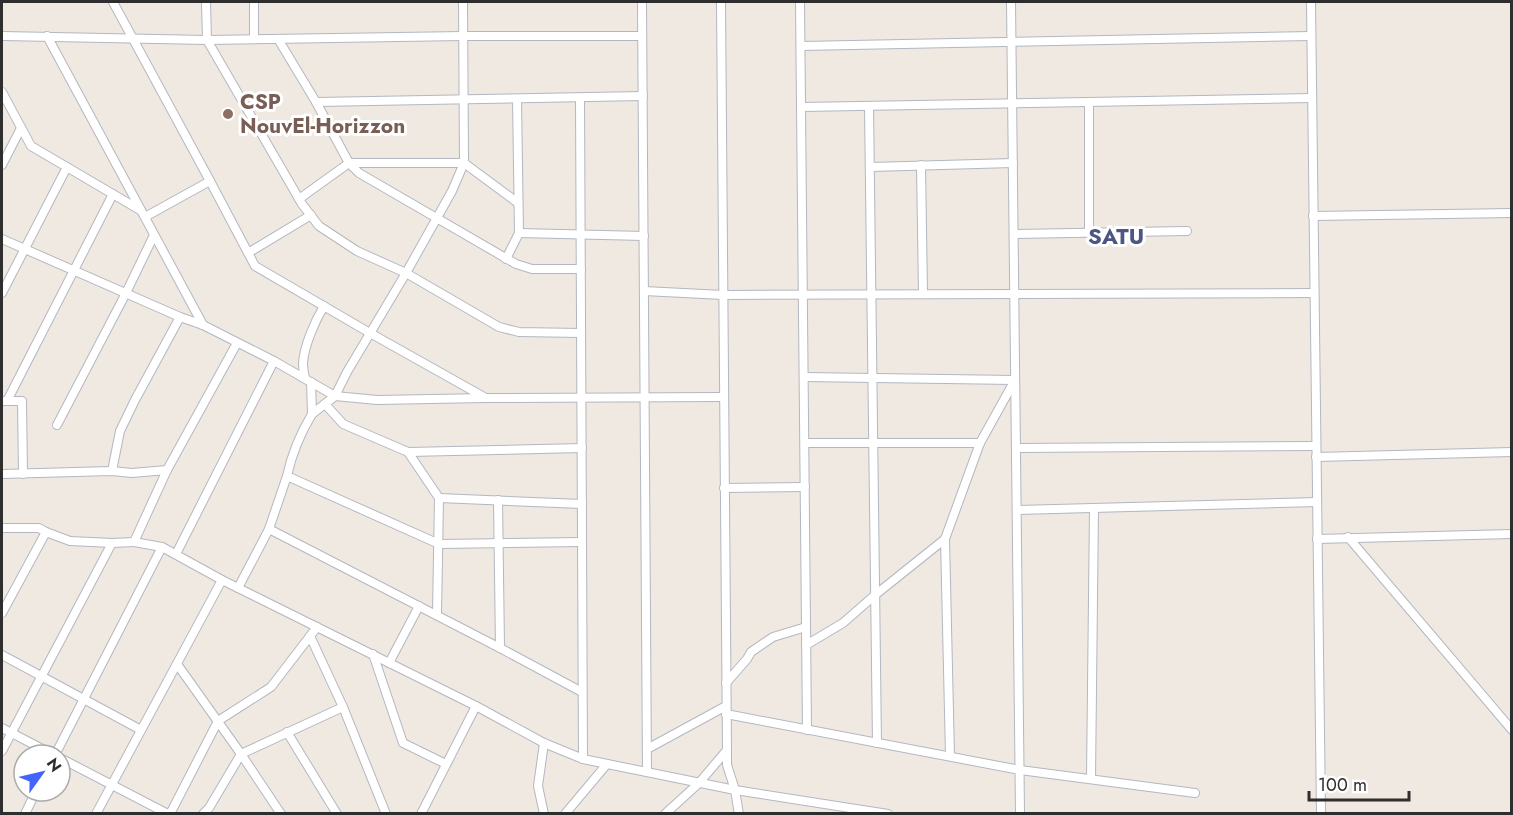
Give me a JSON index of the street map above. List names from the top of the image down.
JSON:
{
  "districts": ["SATU"],
  "places": ["CSP NouvEl-Horizzon"],
  "scale_bar": "100 m",
  "north": "top right"
}
